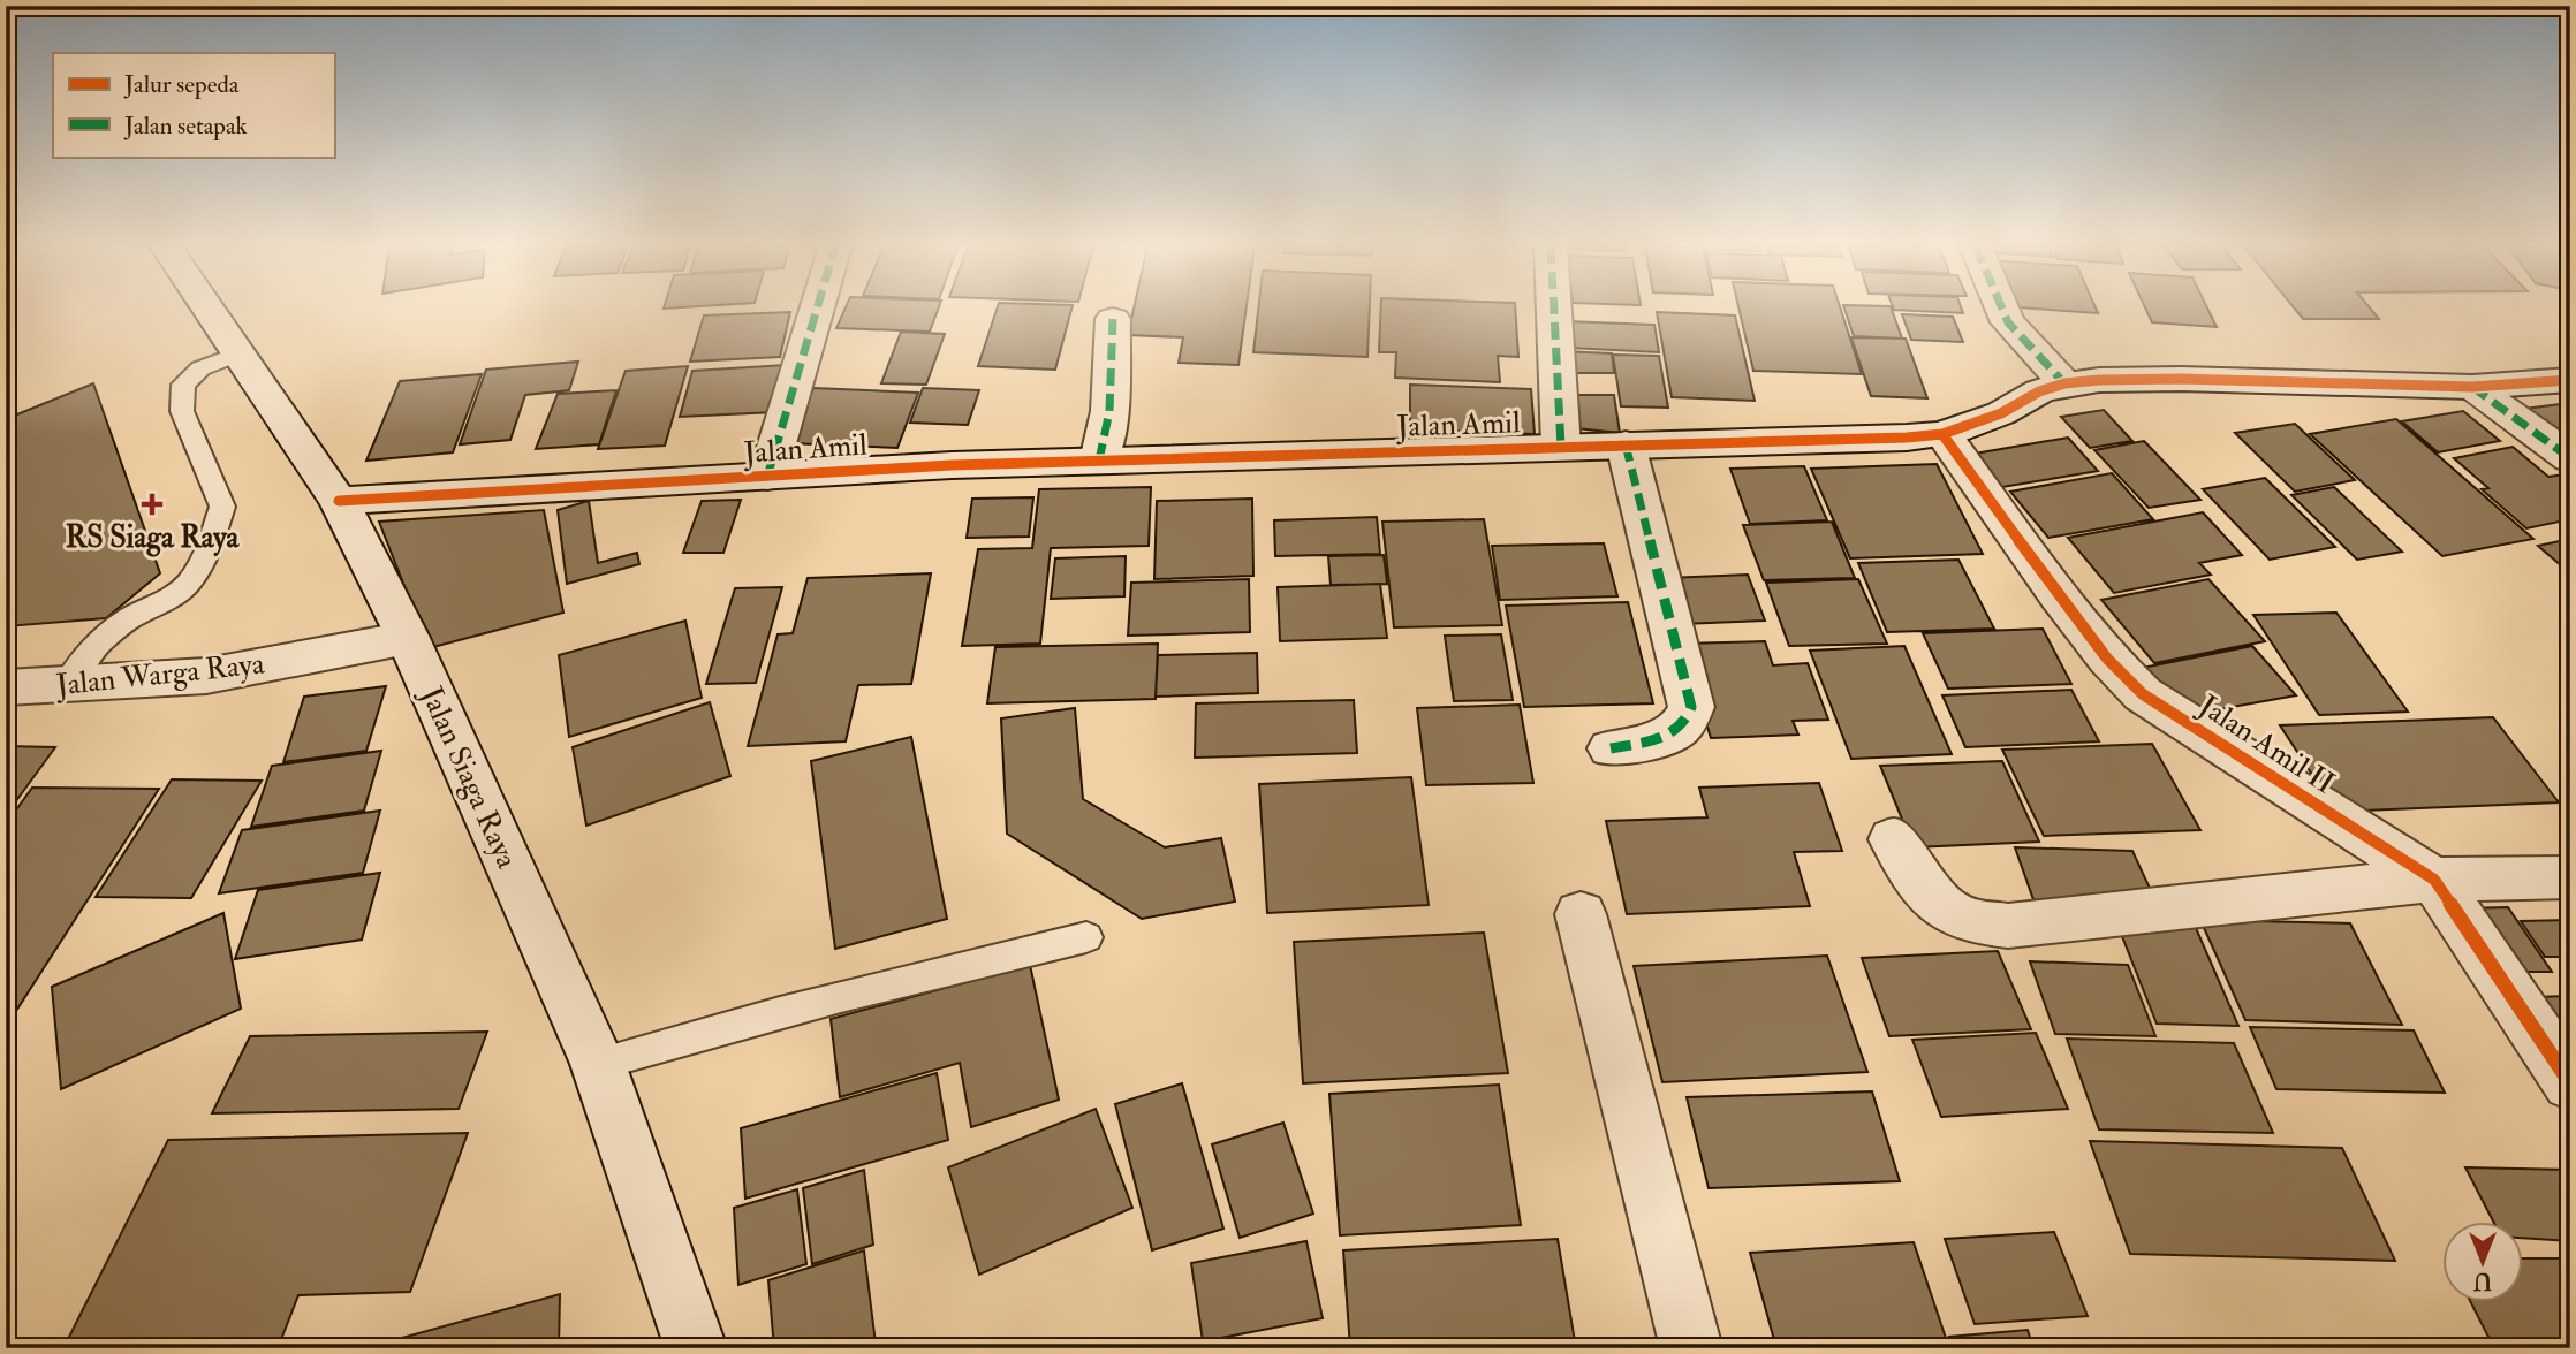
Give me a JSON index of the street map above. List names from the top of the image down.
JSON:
{
  "streets": {
    "street": [
      "Jalan Amil",
      "Jalan Warga Raya",
      "Jalan Amil II",
      "Jalan Siaga Raya"
    ]
  },
  "crossings": [
    ["Jalan Amil", "Jalan Amil II"],
    ["Jalan Amil", "Jalan Siaga Raya"],
    ["Jalan Warga Raya", "Jalan Siaga Raya"]
  ],
  "places": {
    "health": ["RS Siaga Raya"]
  },
  "legend": ["Jalur sepeda", "Jalan setapak"],
  "north": "bottom"
}
